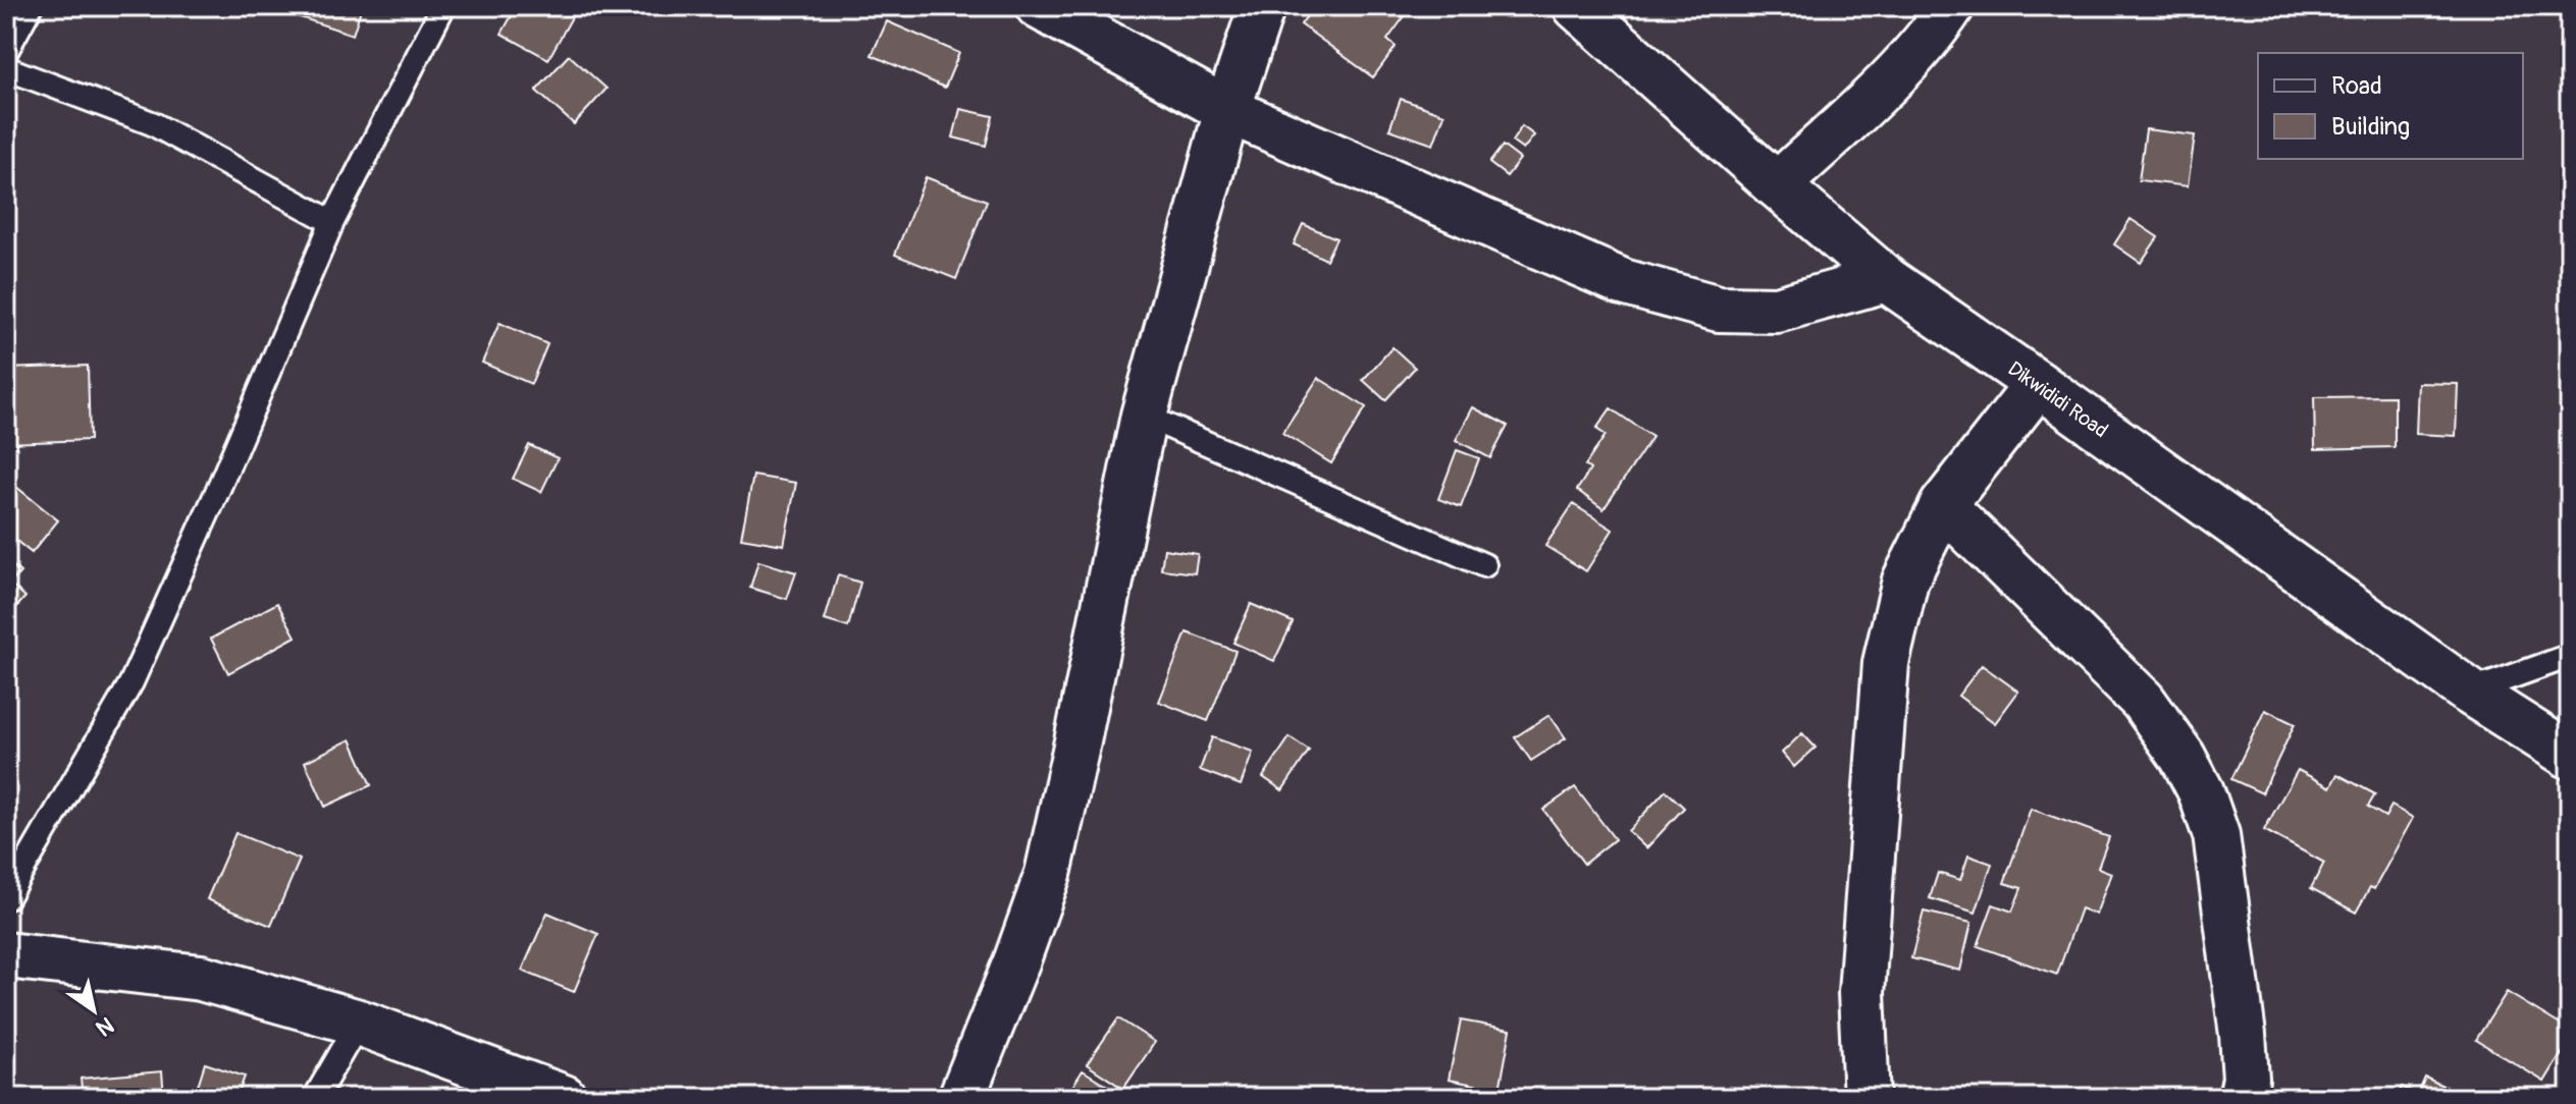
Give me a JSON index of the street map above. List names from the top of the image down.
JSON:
{
  "streets": {
    "street": ["Dikwididi Road"]
  },
  "legend": ["Road", "Building"],
  "north": "bottom right"
}
